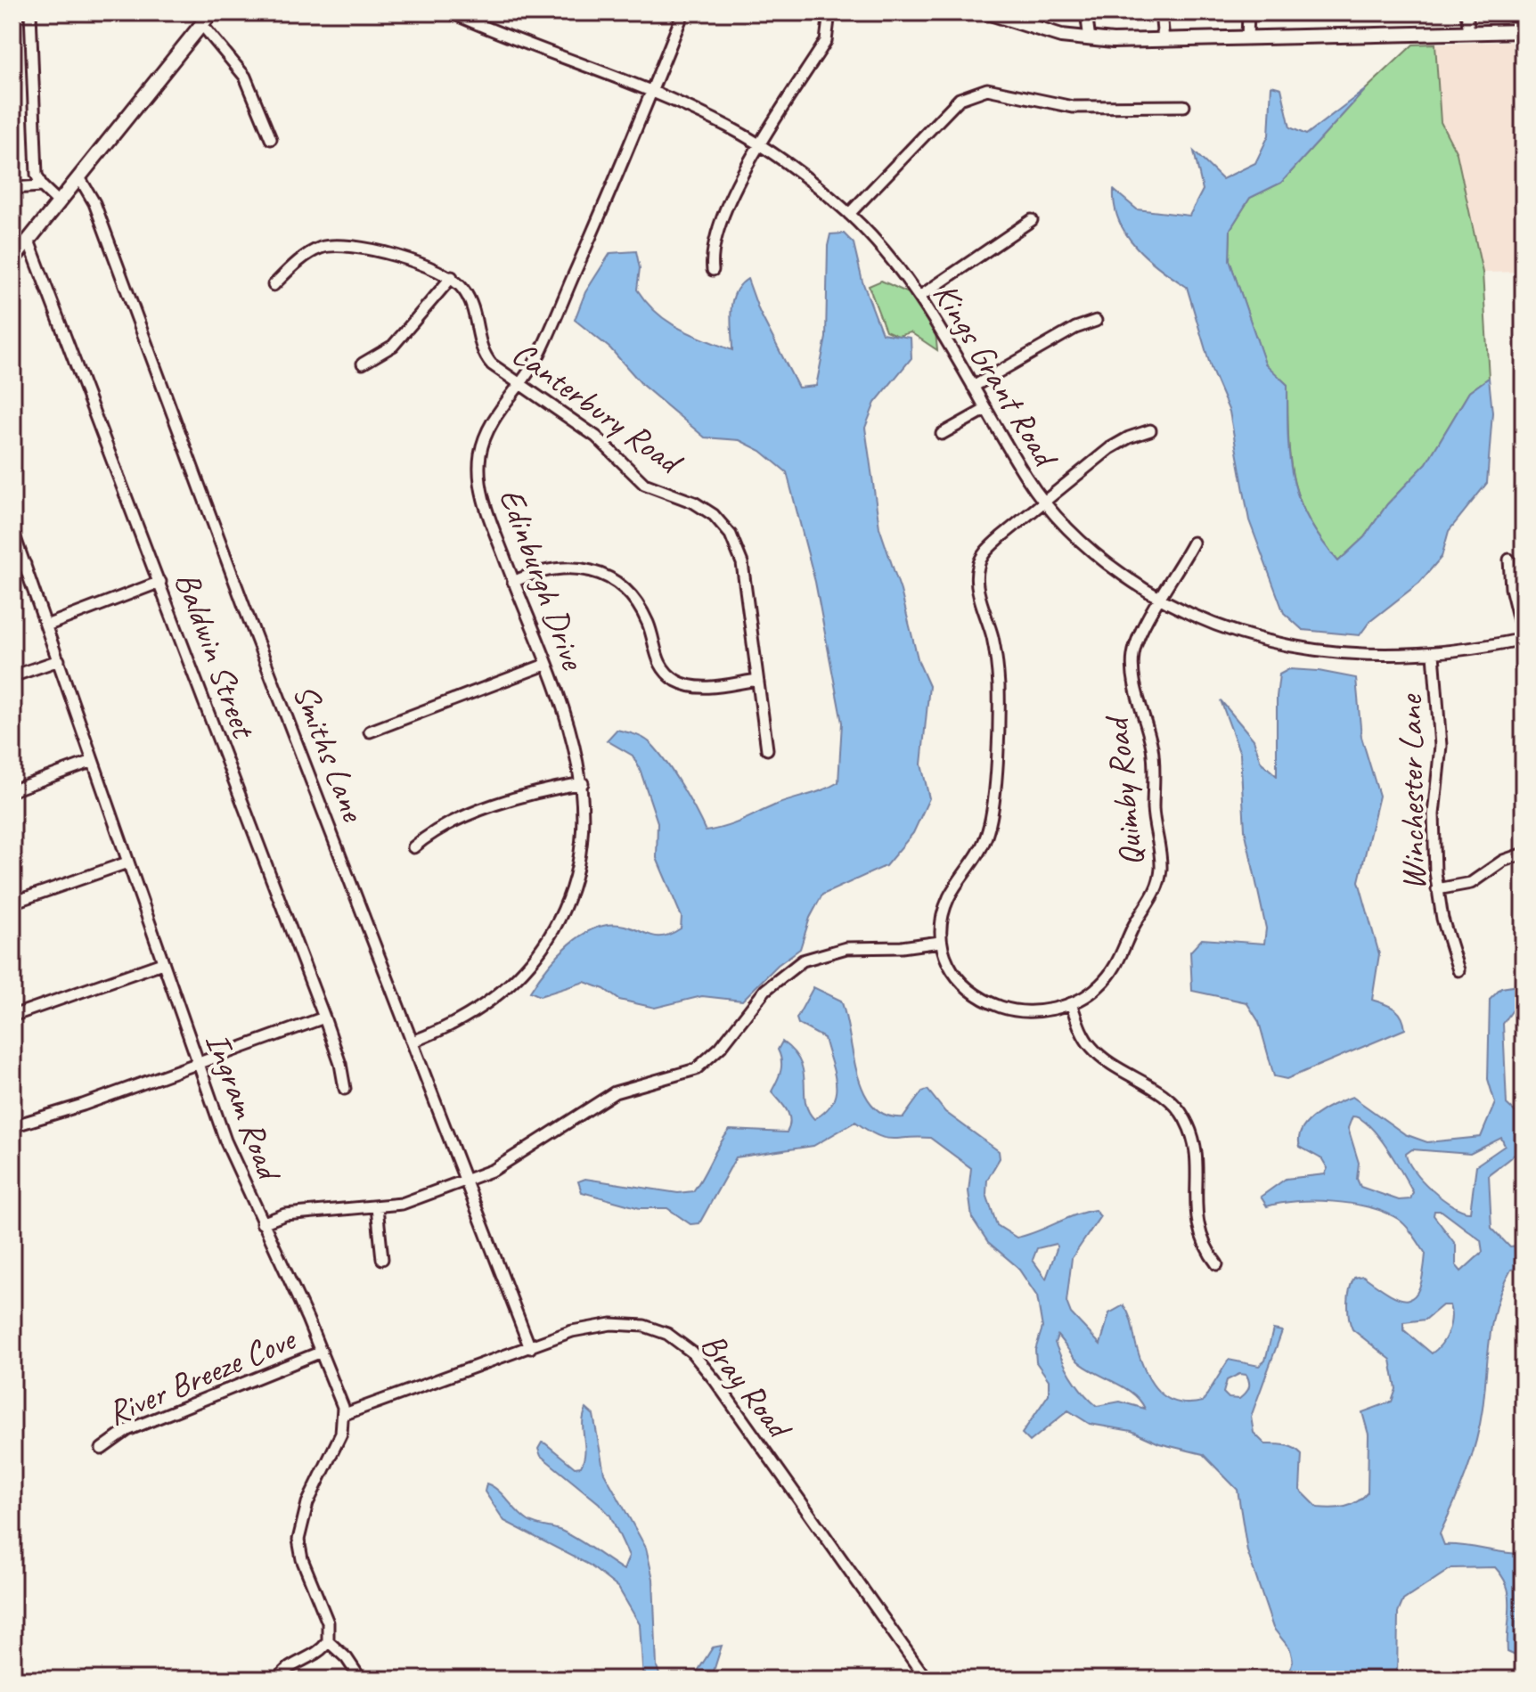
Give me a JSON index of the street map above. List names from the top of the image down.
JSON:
{
  "streets": {
    "street": [
      "Kings Grant Road",
      "Canterbury Road",
      "Edinburgh Drive",
      "Baldwin Street",
      "Smiths Lane",
      "Quimby Road",
      "Winchester Lane",
      "Ingram Road",
      "River Breeze Cove",
      "Bray Road"
    ]
  },
  "crossings": [
    ["Kings Grant Road", "Edinburgh Drive"],
    ["Kings Grant Road", "Quimby Road"],
    ["Kings Grant Road", "Winchester Lane"],
    ["Canterbury Road", "Edinburgh Drive"],
    ["Edinburgh Drive", "Smiths Lane"],
    ["Smiths Lane", "Bray Road"],
    ["Ingram Road", "River Breeze Cove"],
    ["Ingram Road", "Bray Road"]
  ]
}
